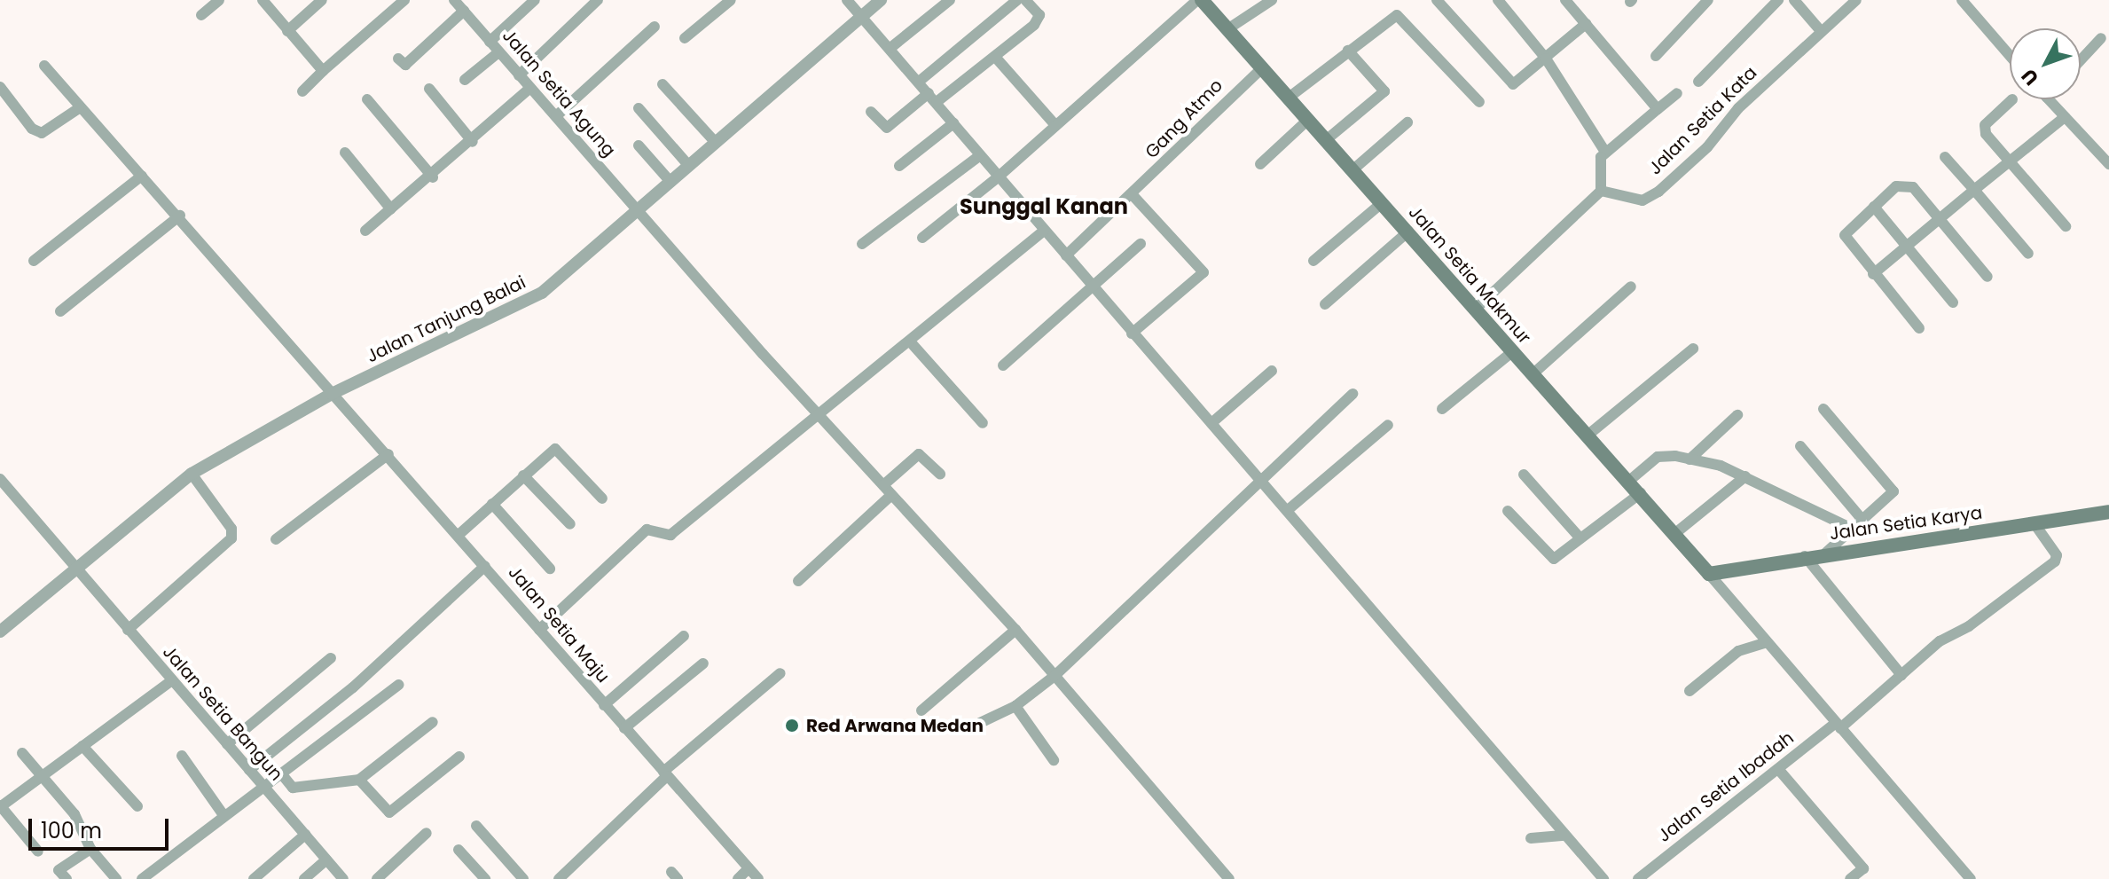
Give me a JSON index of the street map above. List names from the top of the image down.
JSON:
{
  "streets": {
    "main road": ["Jalan Setia Makmur", "Jalan Setia Karya"],
    "street": [
      "Jalan Setia Agung",
      "Gang Atmo",
      "Jalan Setia Kata",
      "Jalan Tanjung Balai",
      "Jalan Setia Maju",
      "Jalan Setia Bangun",
      "Jalan Setia Ibadah"
    ]
  },
  "crossings": [
    ["Jalan Setia Agung", "Jalan Tanjung Balai"],
    ["Gang Atmo", "Jalan Setia Makmur"],
    ["Jalan Setia Makmur", "Jalan Setia Karya"],
    ["Jalan Tanjung Balai", "Jalan Setia Maju"],
    ["Jalan Tanjung Balai", "Jalan Setia Bangun"],
    ["Jalan Setia Karya", "Jalan Setia Ibadah"]
  ],
  "districts": ["Sunggal Kanan"],
  "places": ["Red Arwana Medan"],
  "scale_bar": "100 m",
  "north": "bottom left"
}
